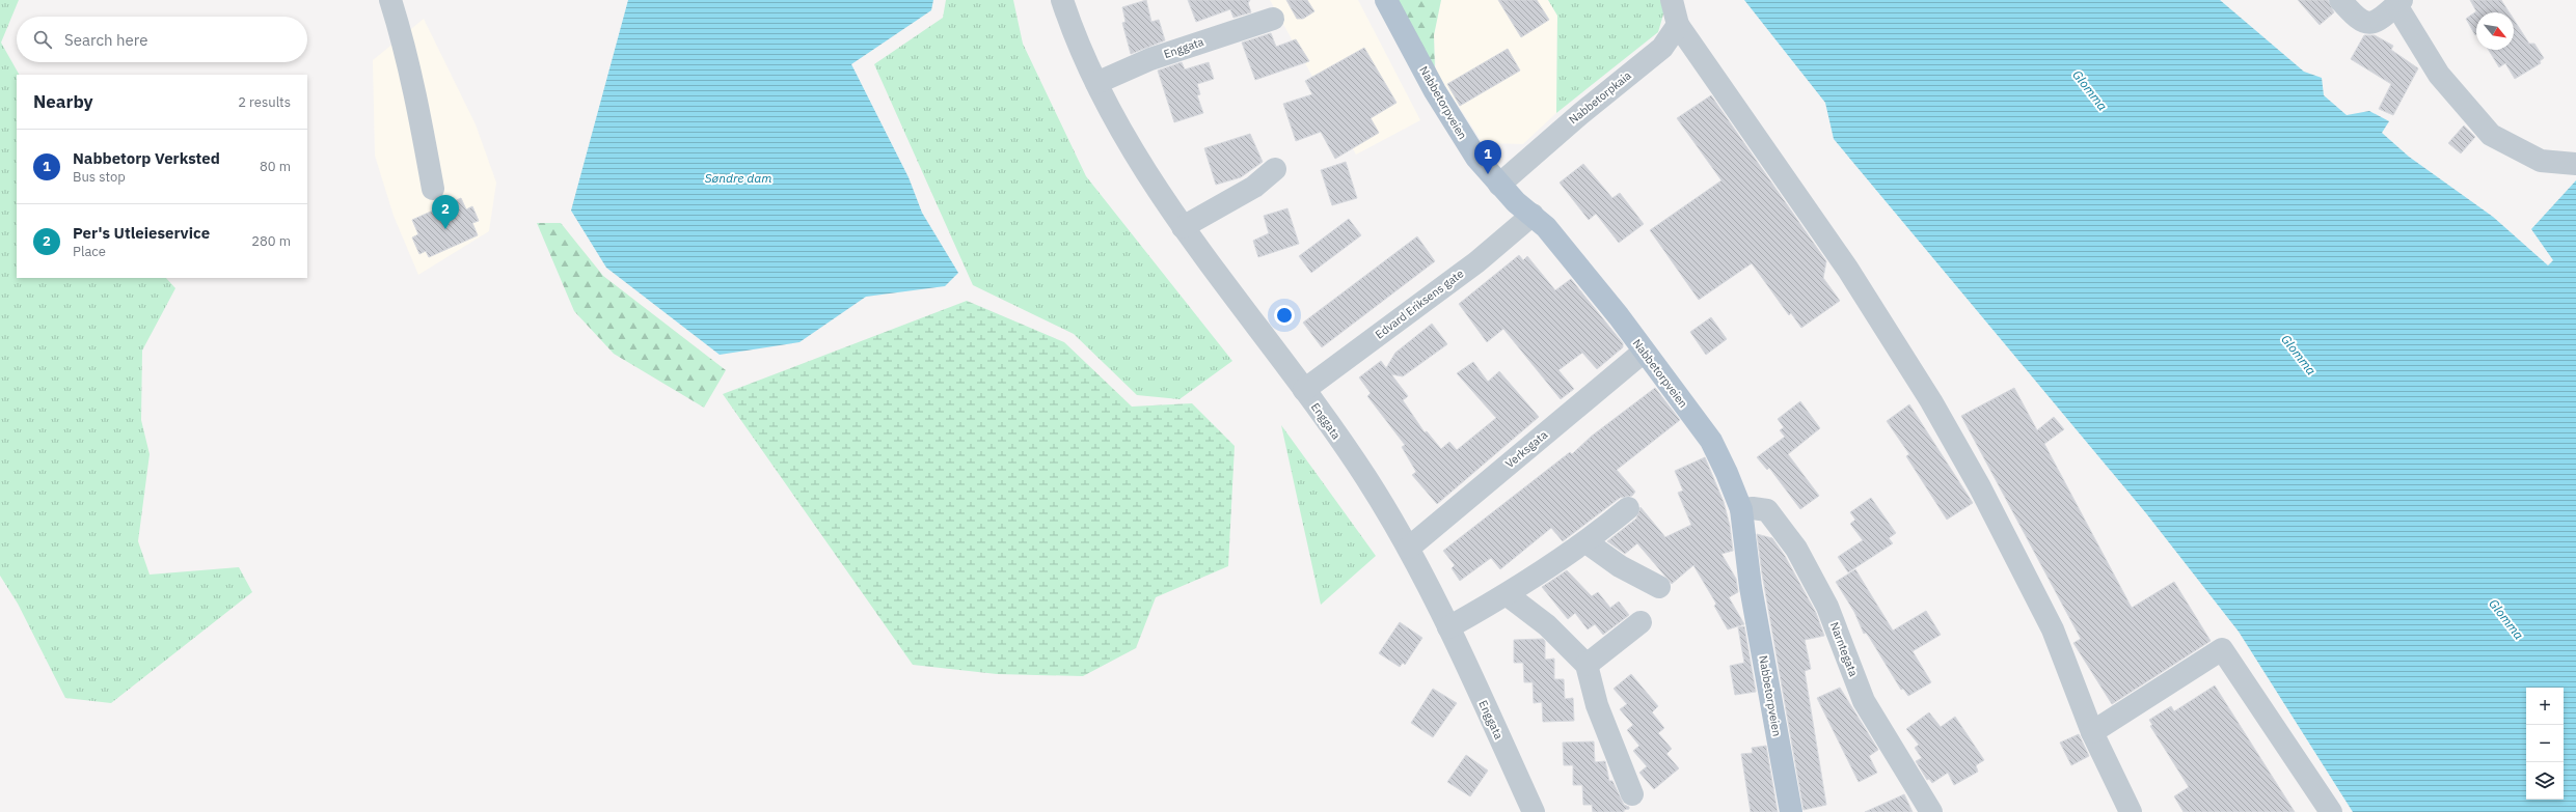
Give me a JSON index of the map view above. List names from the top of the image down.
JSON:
{
  "streets": {
    "main road": ["Nabbetorpveien"],
    "street": [
      "Enggata",
      "Nabbetorpkaia",
      "Edvard Eriksens gate",
      "Verksgata",
      "Narntegata"
    ]
  },
  "crossings": [
    ["Enggata", "Edvard Eriksens gate"],
    ["Enggata", "Verksgata"],
    ["Nabbetorpkaia", "Nabbetorpveien"],
    ["Nabbetorpveien", "Edvard Eriksens gate"],
    ["Nabbetorpveien", "Verksgata"],
    ["Nabbetorpveien", "Narntegata"]
  ],
  "water": ["Glomma", "Søndre dam"],
  "north": "bottom right",
  "page": {
    "search": "Search here",
    "heading": ["Nearby", "2 results"],
    "list": [
      {
        "mark": "1",
        "name": "Nabbetorp Verksted",
        "note": "Bus stop",
        "value": "80 m"
      },
      {
        "mark": "2",
        "name": "Per's Utleieservice",
        "note": "Place",
        "value": "280 m"
      }
    ],
    "pins": ["1", "2"],
    "map_buttons": ["+", "−"]
  }
}
